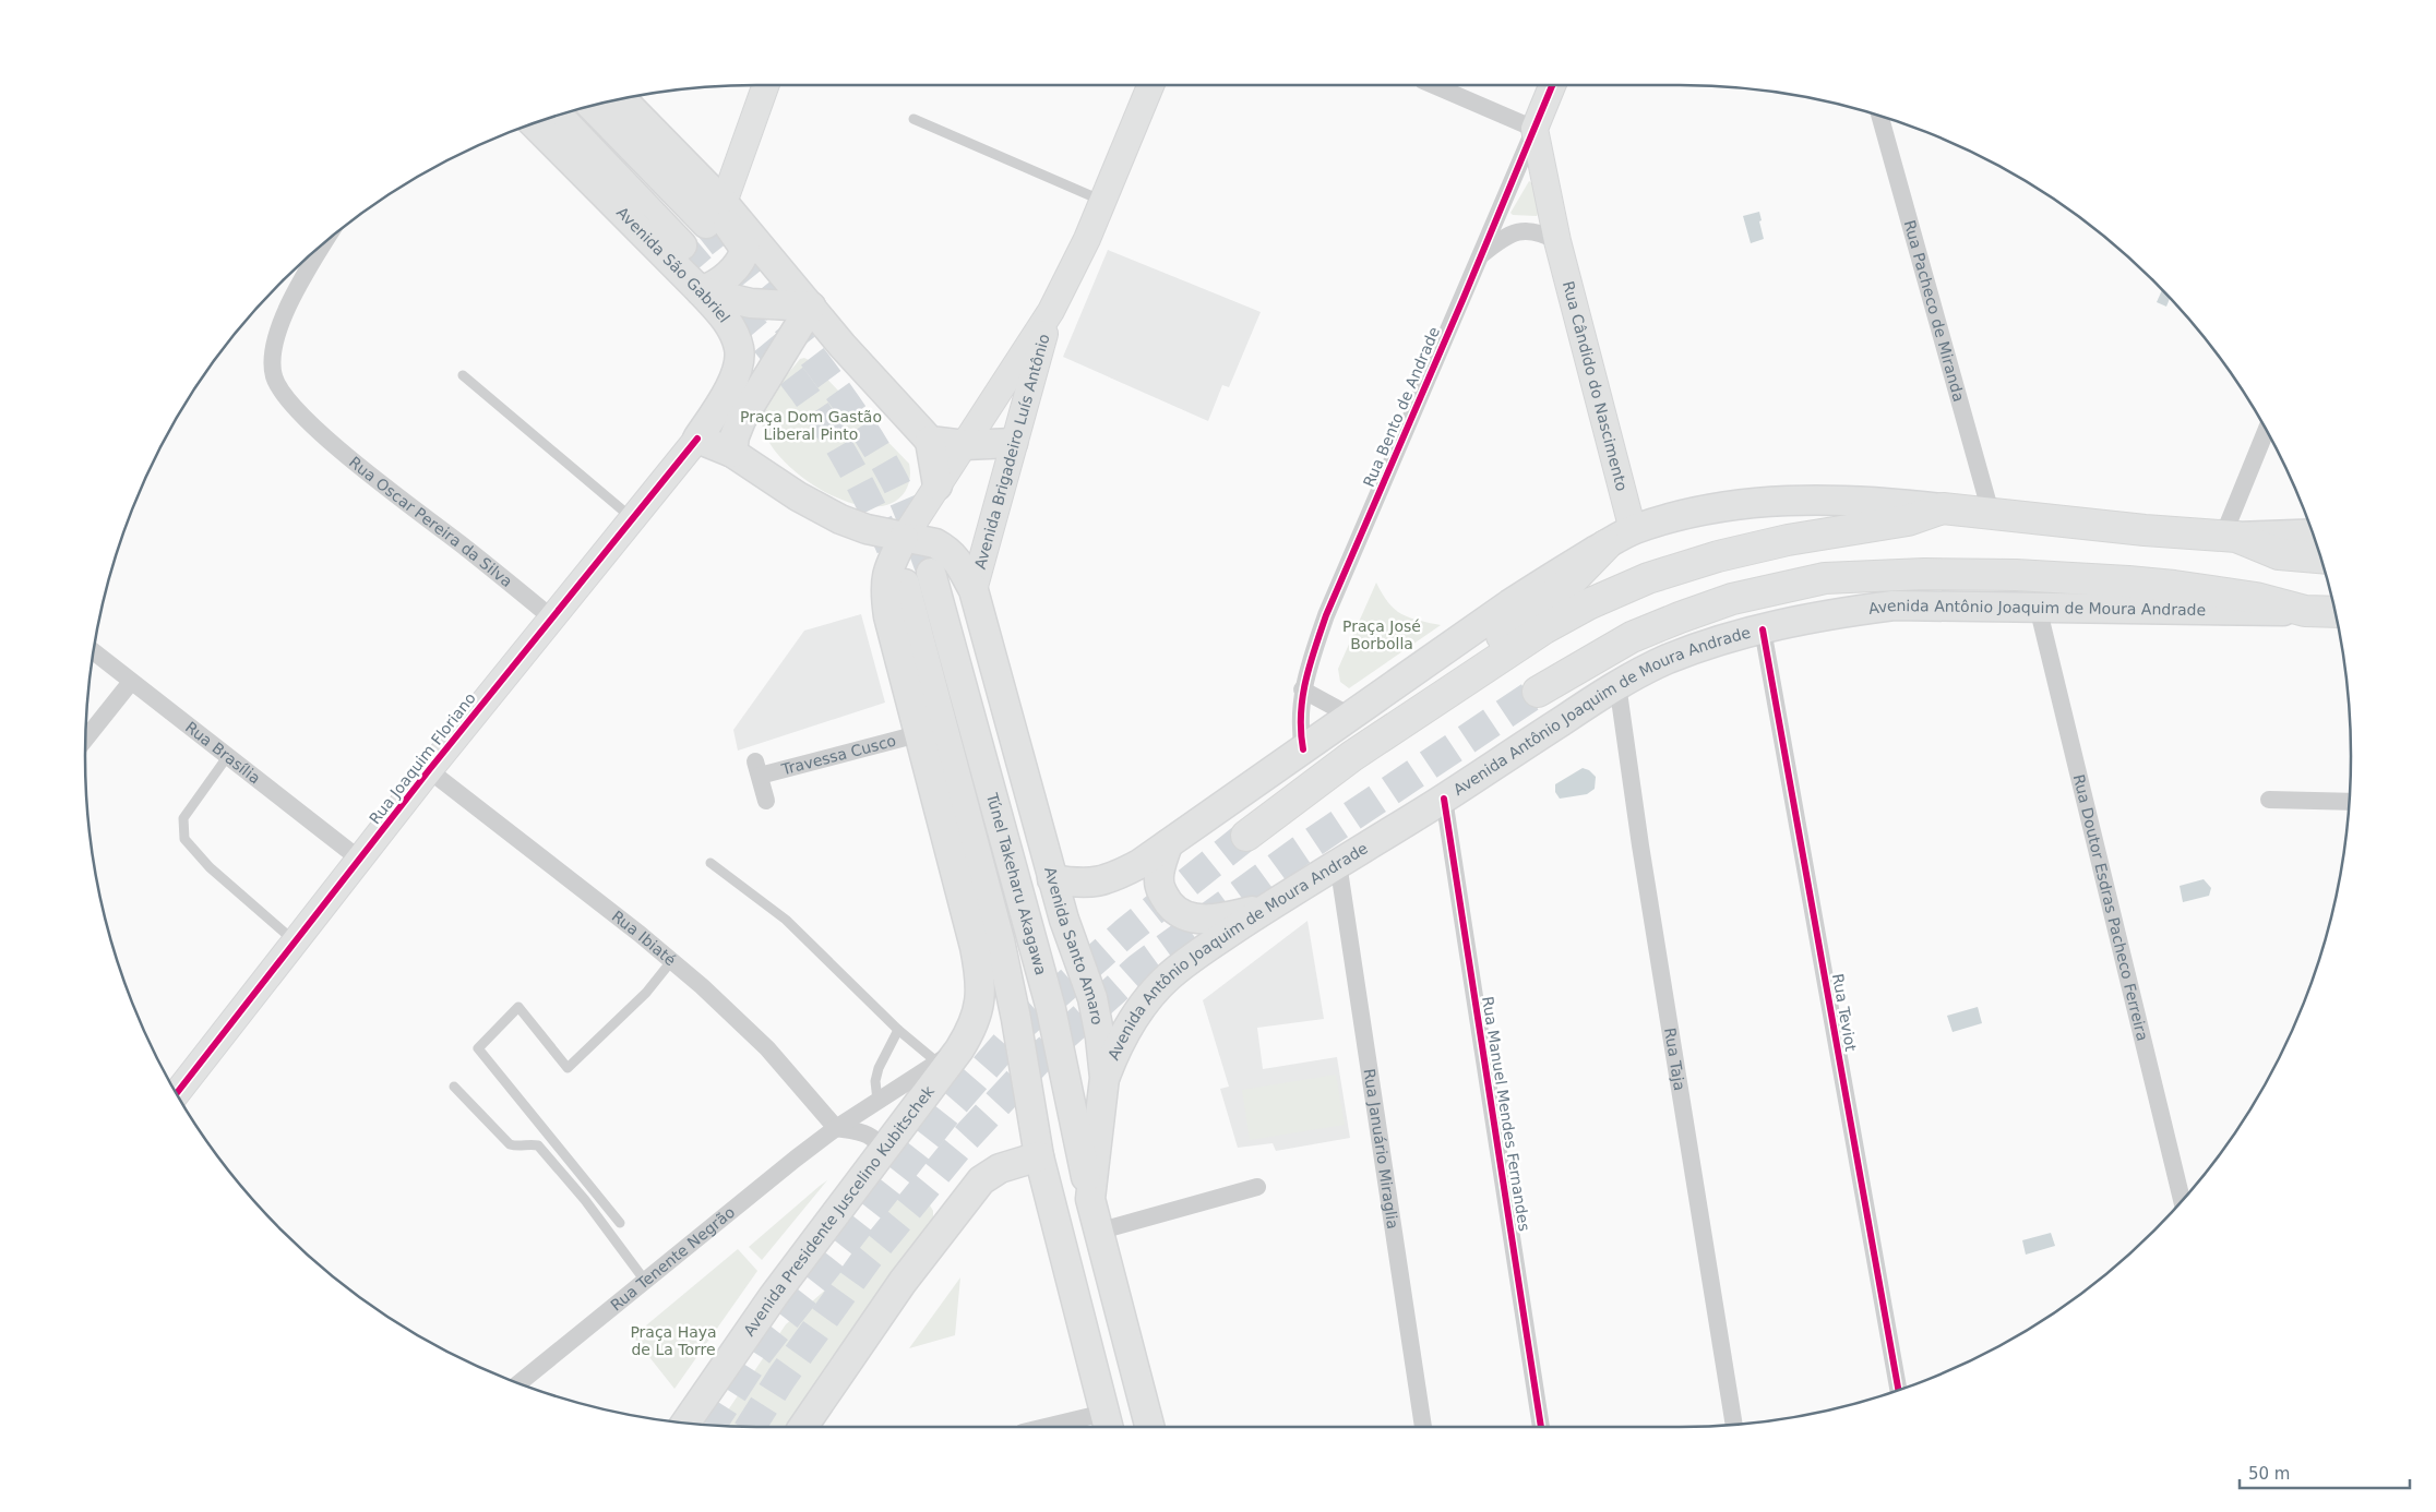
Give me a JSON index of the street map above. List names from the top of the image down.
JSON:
{
  "streets": {
    "highway": ["Avenida Antônio Joaquim de Moura Andrade"],
    "main road": [
      "Avenida São Gabriel",
      "Túnel Takeharu Akagawa",
      "Avenida Santo Amaro",
      "Avenida Presidente Juscelino Kubitschek"
    ],
    "street": [
      "Rua Pacheco de Miranda",
      "Rua Cândido do Nascimento",
      "Rua Bento de Andrade",
      "Avenida Brigadeiro Luís Antônio",
      "Rua Oscar Pereira da Silva",
      "Rua Brasília",
      "Travessa Cusco",
      "Rua Joaquim Floriano",
      "Rua Doutor Esdras Pacheco Ferreira",
      "Rua Ibiaté",
      "Rua Teviot",
      "Rua Taja",
      "Rua Manuel Mendes Fernandes",
      "Rua Januário Miraglia",
      "Rua Tenente Negrão"
    ]
  },
  "crossings": [
    ["Avenida São Gabriel", "Rua Joaquim Floriano"],
    ["Rua Cândido do Nascimento", "Rua Bento de Andrade"],
    ["Avenida Brigadeiro Luís Antônio", "Avenida Santo Amaro"],
    ["Rua Oscar Pereira da Silva", "Rua Joaquim Floriano"],
    ["Avenida Antônio Joaquim de Moura Andrade", "Rua Doutor Esdras Pacheco Ferreira"],
    ["Avenida Antônio Joaquim de Moura Andrade", "Avenida Santo Amaro"],
    ["Avenida Antônio Joaquim de Moura Andrade", "Rua Teviot"],
    ["Avenida Antônio Joaquim de Moura Andrade", "Rua Taja"],
    ["Avenida Antônio Joaquim de Moura Andrade", "Rua Manuel Mendes Fernandes"],
    ["Avenida Antônio Joaquim de Moura Andrade", "Rua Januário Miraglia"],
    ["Rua Brasília", "Rua Joaquim Floriano"],
    ["Travessa Cusco", "Avenida Presidente Juscelino Kubitschek"],
    ["Rua Joaquim Floriano", "Rua Ibiaté"],
    ["Túnel Takeharu Akagawa", "Avenida Santo Amaro"],
    ["Rua Ibiaté", "Rua Tenente Negrão"],
    ["Avenida Presidente Juscelino Kubitschek", "Rua Tenente Negrão"]
  ],
  "parks": ["Praça Dom Gastão Liberal Pinto", "Praça José Borbolla", "Praça Haya de La Torre"],
  "scale_bar": "50 m"
}
